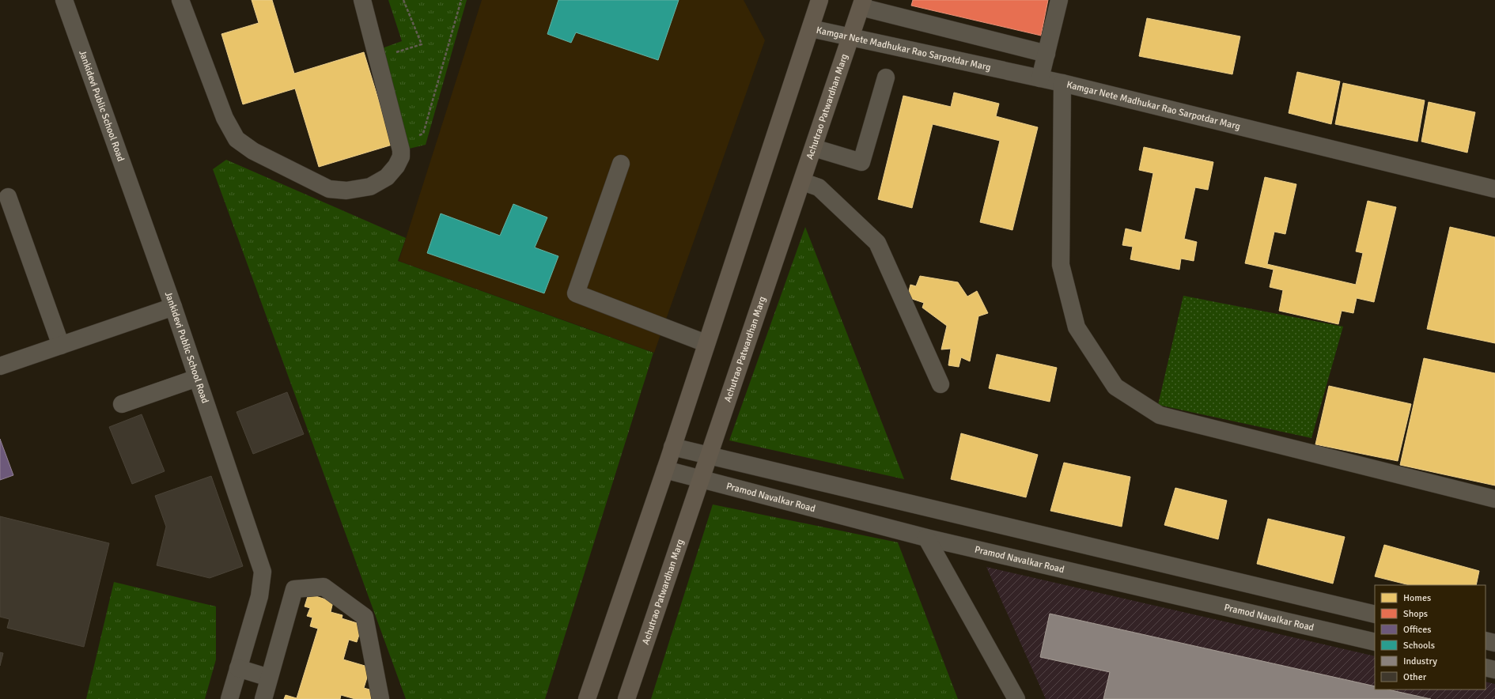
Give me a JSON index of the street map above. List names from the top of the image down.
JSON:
{
  "streets": {
    "main road": ["Achutrao Patwardhan Marg"],
    "street": ["Kamgar Nete Madhukar Rao Sarpotdar Marg", "Jankidevi Public School Road", "Pramod Navalkar Road"]
  },
  "crossings": [
    ["Kamgar Nete Madhukar Rao Sarpotdar Marg", "Achutrao Patwardhan Marg"],
    ["Achutrao Patwardhan Marg", "Pramod Navalkar Road"]
  ],
  "legend": [
    "Homes",
    "Shops",
    "Offices",
    "Schools",
    "Industry",
    "Other"
  ]
}
